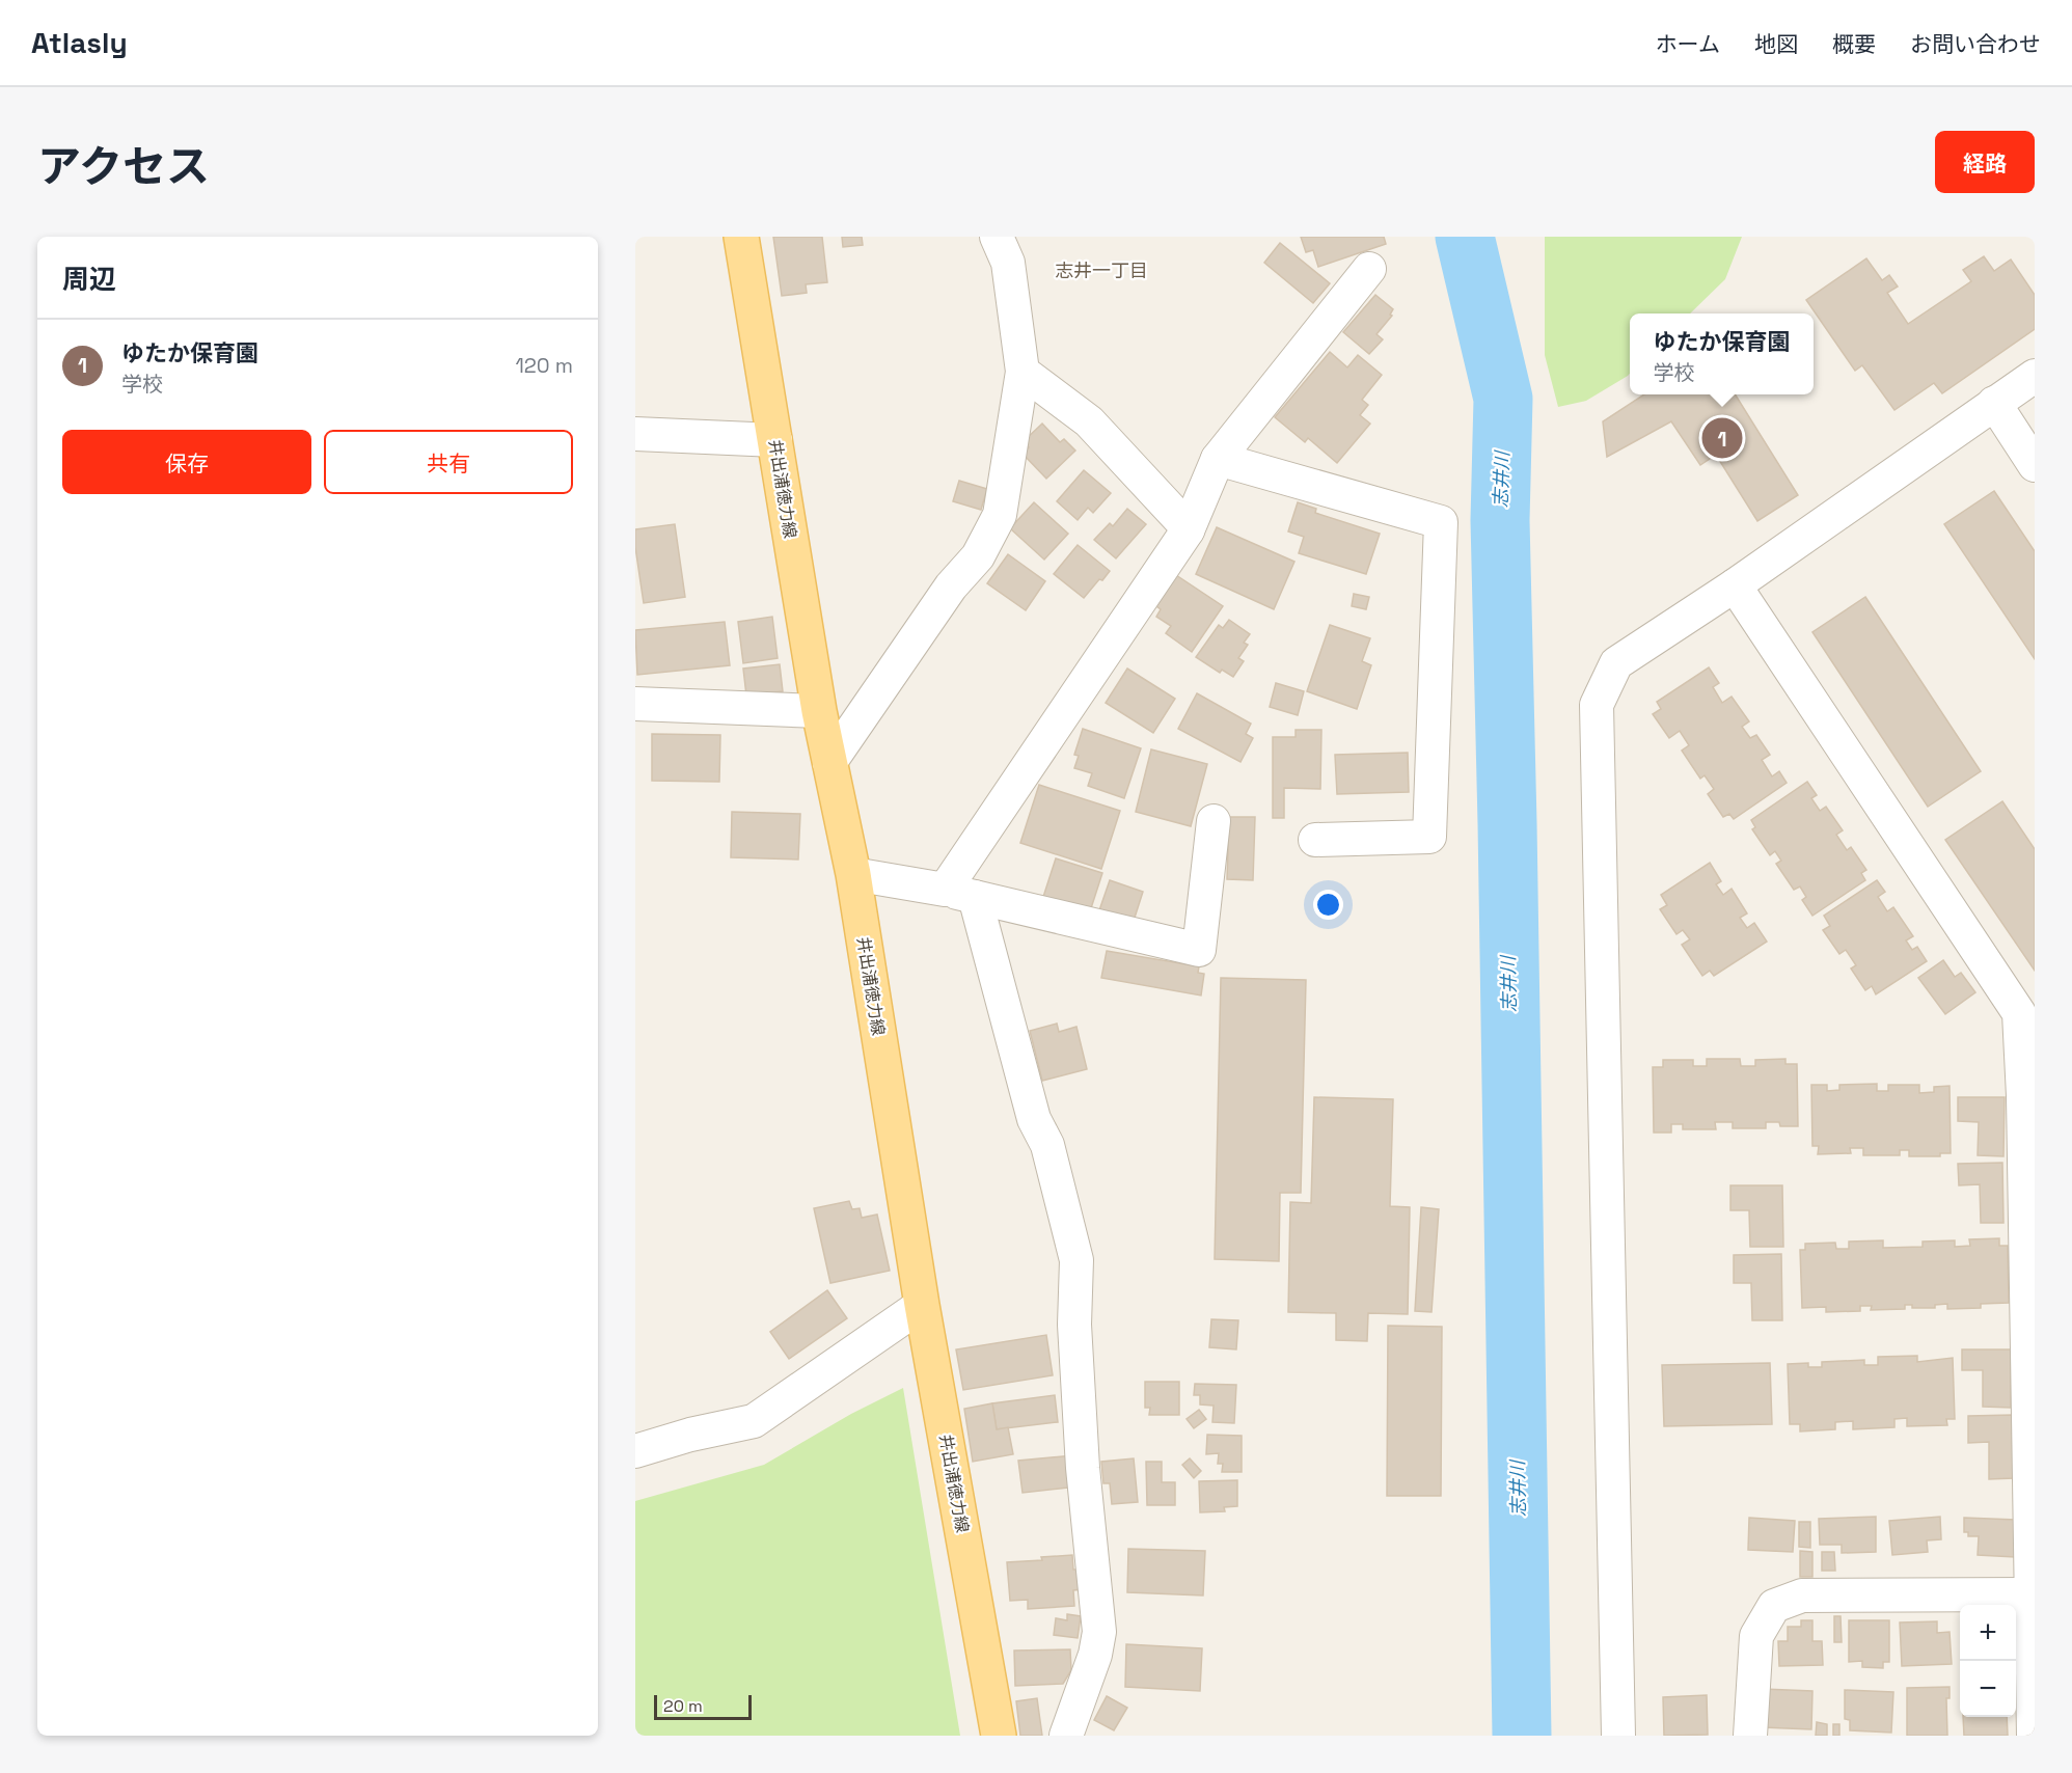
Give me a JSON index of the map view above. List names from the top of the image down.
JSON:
{
  "streets": {
    "main road": ["井出浦徳力線"]
  },
  "districts": ["志井一丁目"],
  "water": ["志井川"],
  "scale_bar": "20 m",
  "page": {
    "header": "Atlasly",
    "nav": [
      "ホーム",
      "地図",
      "概要",
      "お問い合わせ"
    ],
    "title": "アクセス",
    "buttons": [
      "経路",
      ["保存", "共有"]
    ],
    "heading": "周辺",
    "popup": ["ゆたか保育園", "学校"],
    "list": [
      {
        "mark": "1",
        "name": "ゆたか保育園",
        "note": "学校",
        "value": "120 m"
      }
    ],
    "pins": "1",
    "map_buttons": ["+", "−"],
    "scale": "20 m"
  }
}
